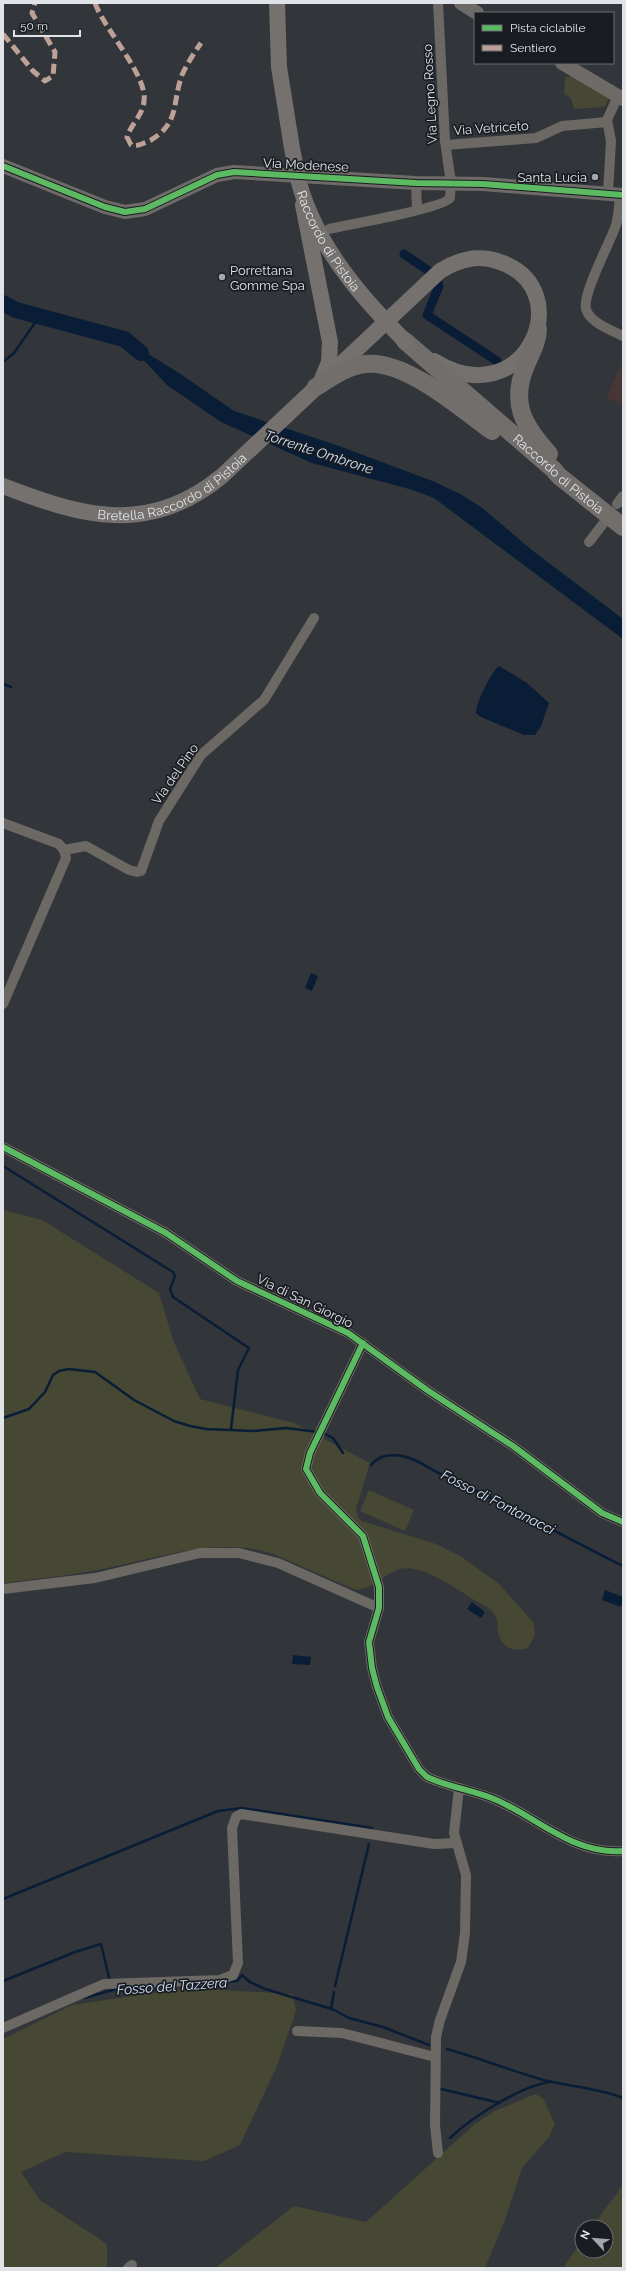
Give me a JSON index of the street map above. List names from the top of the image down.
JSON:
{
  "streets": {
    "highway": ["Raccordo di Pistoia"],
    "main road": ["Bretella Raccordo di Pistoia"],
    "street": [
      "Via Legno Rosso",
      "Via Vetriceto",
      "Via Modenese",
      "Via del Pino",
      "Via di San Giorgio"
    ]
  },
  "crossings": [
    ["Via Legno Rosso", "Via Vetriceto"],
    ["Via Legno Rosso", "Via Modenese"]
  ],
  "water": ["Torrente Ombrone", "Fosso di Fontanacci", "Fosso del Tazzera"],
  "places": ["Santa Lucia", "Porrettana Gomme Spa"],
  "legend": ["Pista ciclabile", "Sentiero"],
  "scale_bar": "50 m",
  "north": "top left"
}
